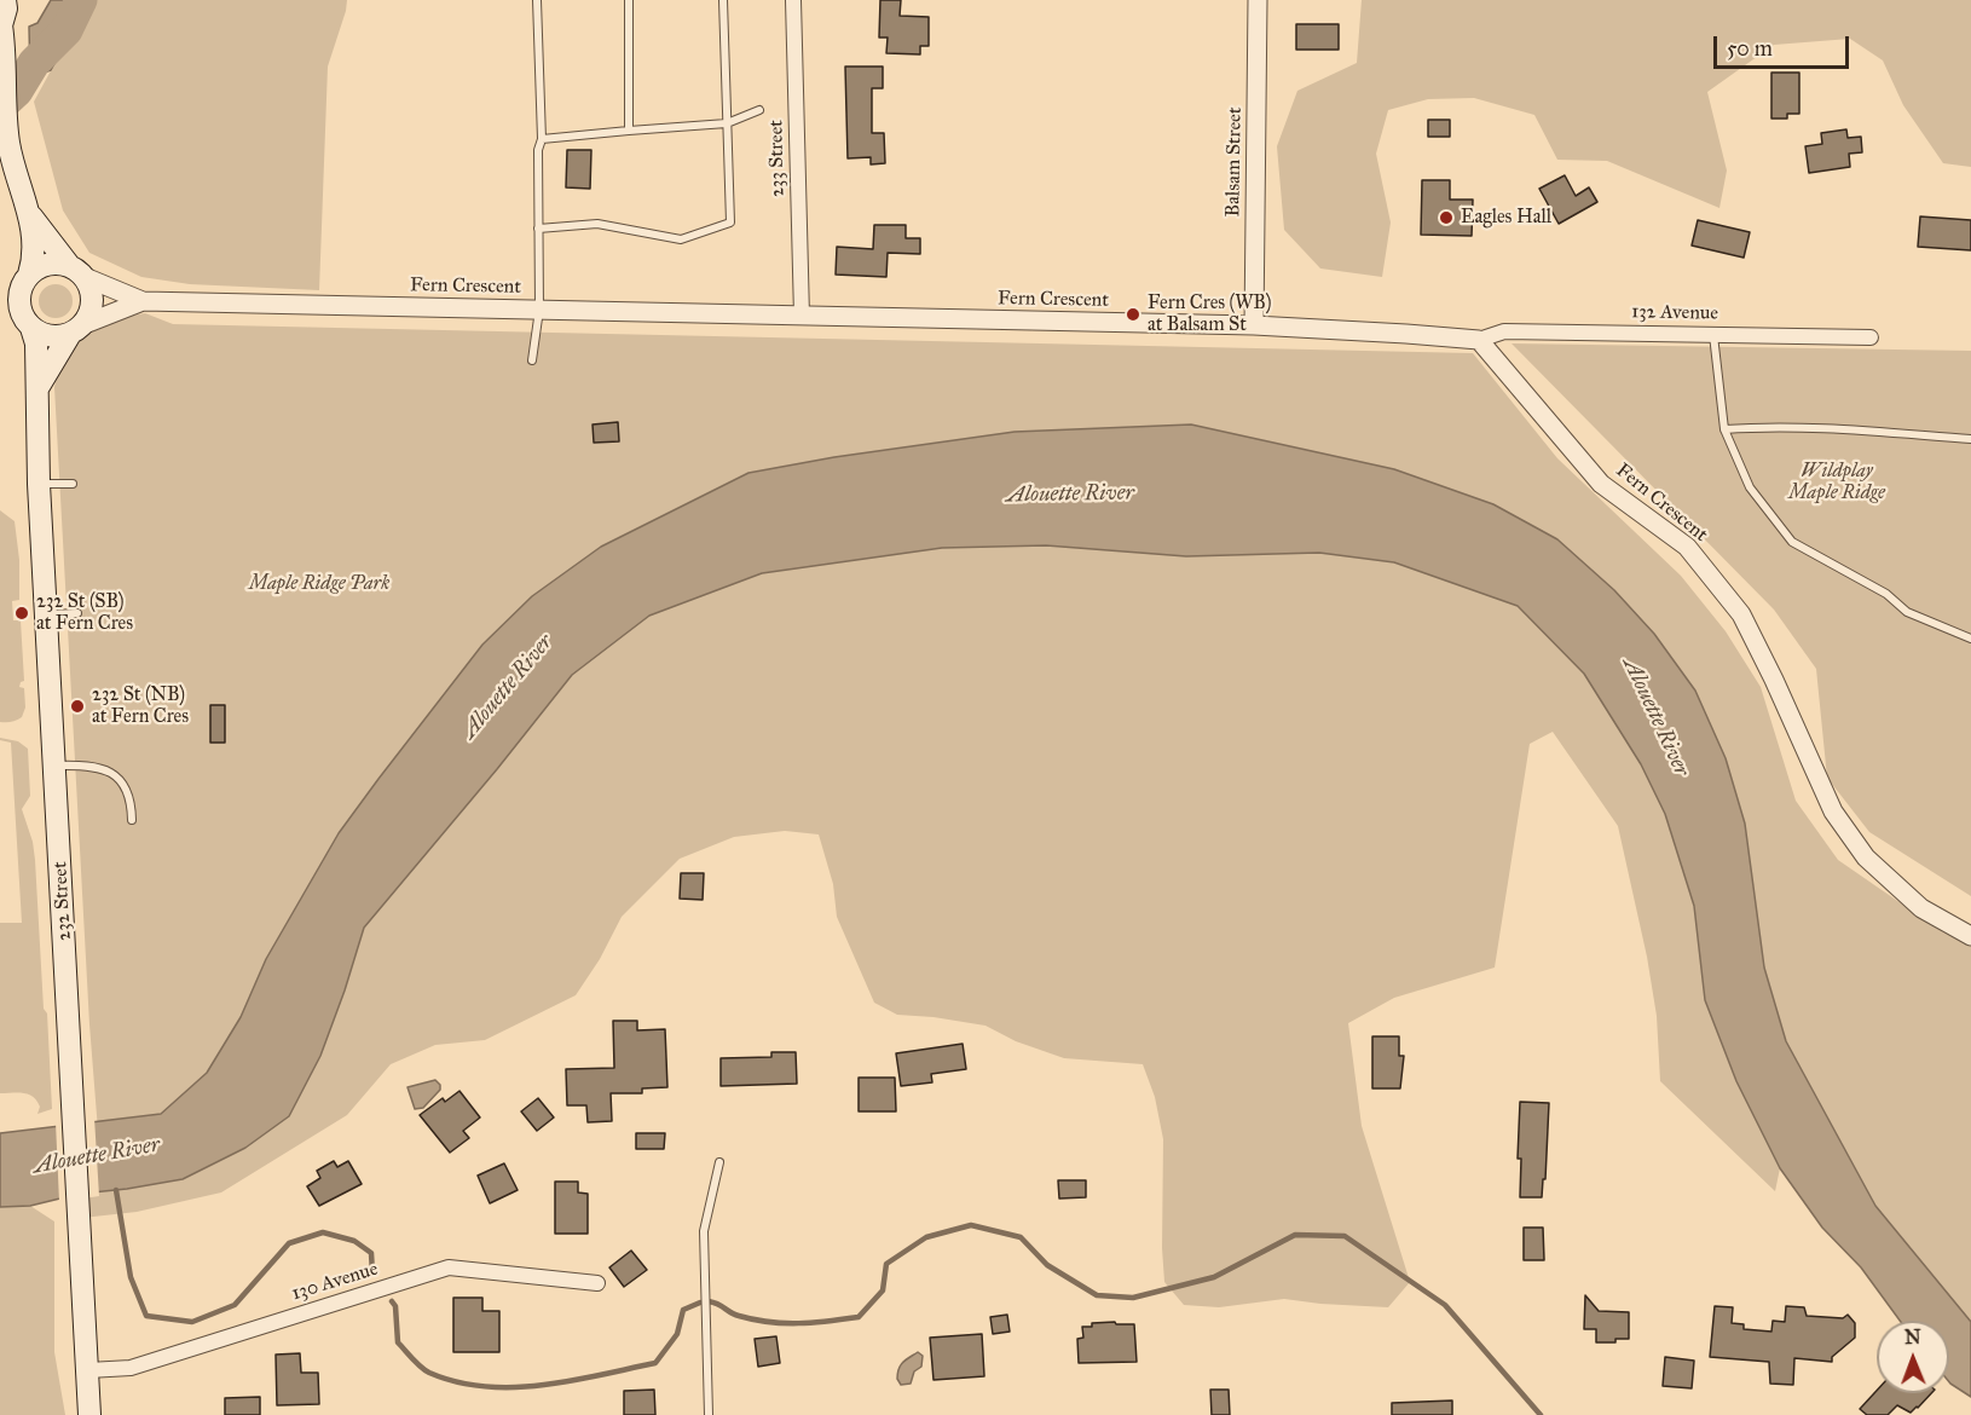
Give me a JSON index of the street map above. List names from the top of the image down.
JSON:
{
  "streets": {
    "main road": ["232 Street"],
    "street": [
      "233 Street",
      "Balsam Street",
      "Fern Crescent",
      "132 Avenue",
      "130 Avenue"
    ]
  },
  "crossings": [
    ["233 Street", "Fern Crescent"],
    ["Balsam Street", "Fern Crescent"],
    ["Fern Crescent", "132 Avenue"],
    ["Fern Crescent", "232 Street"],
    ["232 Street", "130 Avenue"]
  ],
  "water": ["Alouette River"],
  "parks": ["Wildplay Maple Ridge", "Maple Ridge Park"],
  "places": [
    "Eagles Hall",
    "Fern Cres (WB) at Balsam St",
    "232 St (SB) at Fern Cres",
    "232 St (NB) at Fern Cres"
  ],
  "scale_bar": "50 m",
  "north": "top"
}
